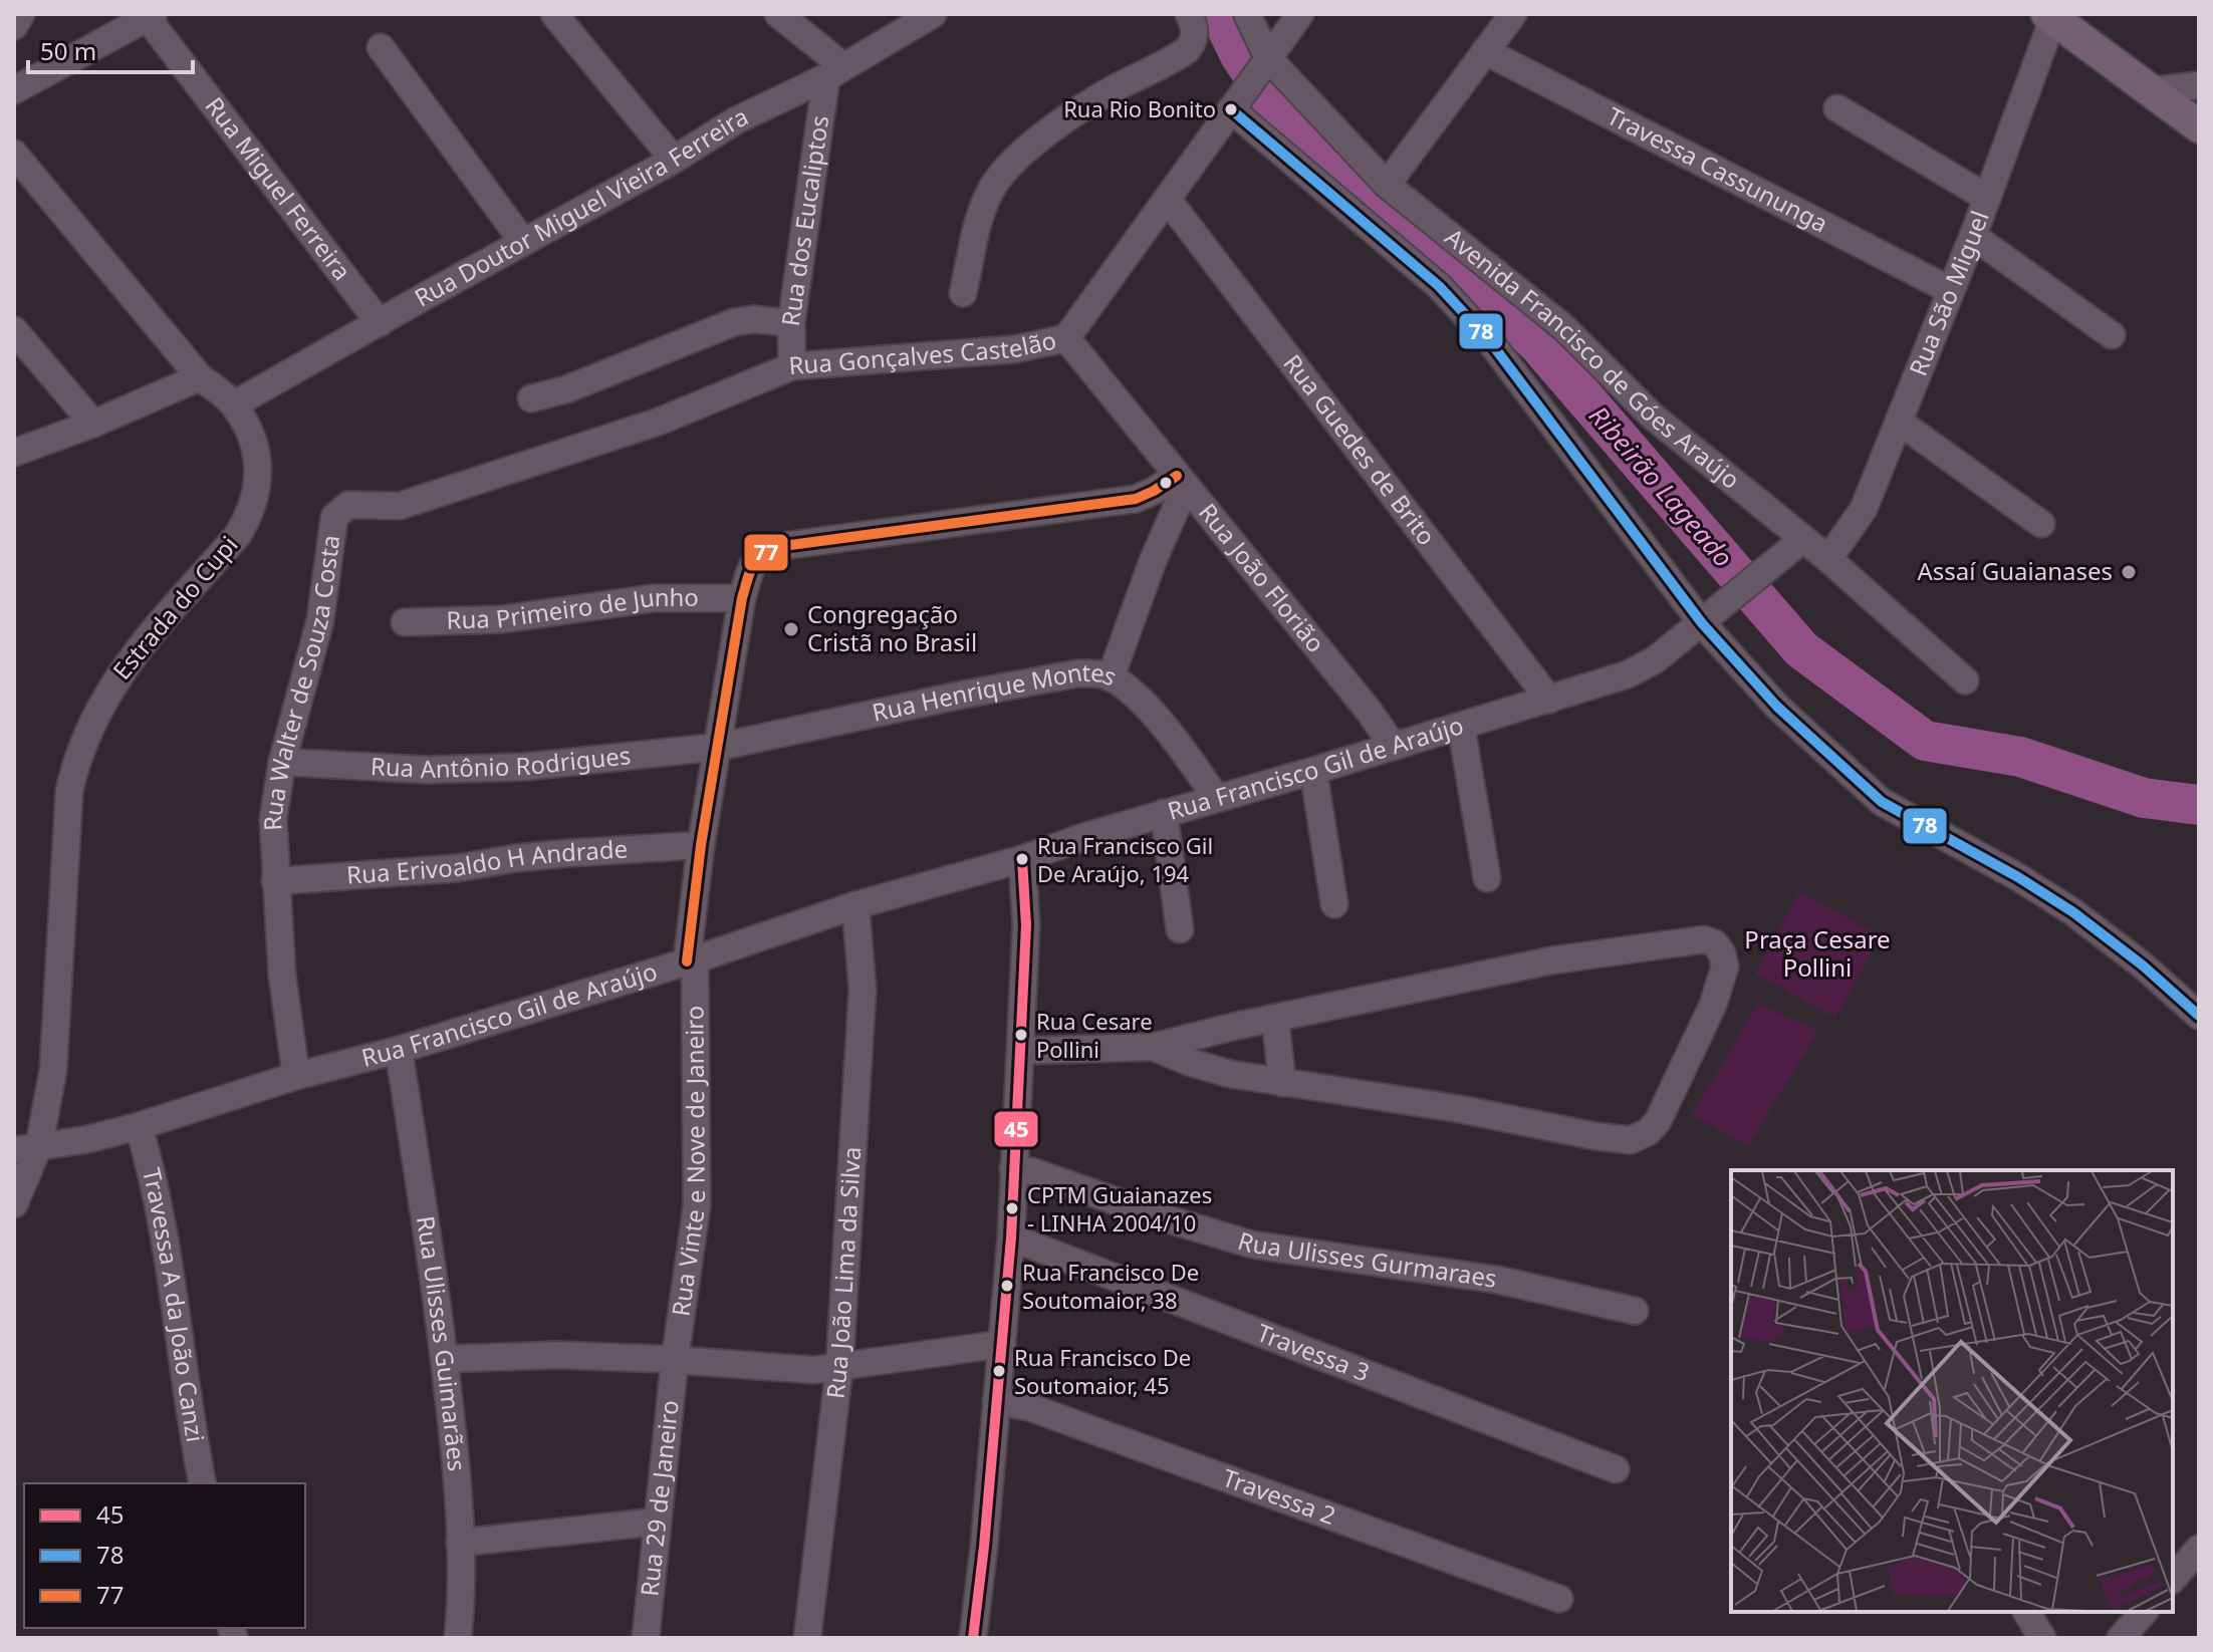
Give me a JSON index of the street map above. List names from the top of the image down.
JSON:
{
  "streets": {
    "street": [
      "Travessa Cassununga",
      "Rua Miguel Ferreira",
      "Rua Doutor Miguel Vieira Ferreira",
      "Rua dos Eucaliptos",
      "Rua São Miguel",
      "Rua Gonçalves Castelão",
      "Avenida Francisco de Góes Araújo",
      "Rua Guedes de Brito",
      "Rua João Florião",
      "Estrada do Cupi",
      "Rua Primeiro de Junho",
      "Rua Walter de Souza Costa",
      "Rua Henrique Montes",
      "Rua Antônio Rodrigues",
      "Rua Francisco Gil de Araújo",
      "Rua Erivoaldo H Andrade",
      "Rua Vinte e Nove de Janeiro",
      "Rua Ulisses Gurmaraes",
      "Rua João Lima da Silva",
      "Travessa A da João Canzi",
      "Rua Ulisses Guimarães",
      "Travessa 3",
      "Travessa 2",
      "Rua 29 de Janeiro"
    ]
  },
  "crossings": [
    ["Travessa Cassununga", "Rua São Miguel"],
    ["Rua Miguel Ferreira", "Rua Doutor Miguel Vieira Ferreira"],
    ["Rua Doutor Miguel Vieira Ferreira", "Rua dos Eucaliptos"],
    ["Rua Doutor Miguel Vieira Ferreira", "Estrada do Cupi"],
    ["Rua dos Eucaliptos", "Rua Gonçalves Castelão"],
    ["Rua dos Eucaliptos", "Rua Walter de Souza Costa"],
    ["Rua São Miguel", "Avenida Francisco de Góes Araújo"],
    ["Rua Gonçalves Castelão", "Avenida Francisco de Góes Araújo"],
    ["Rua Gonçalves Castelão", "Rua Guedes de Brito"],
    ["Rua Gonçalves Castelão", "Rua João Florião"],
    ["Rua Gonçalves Castelão", "Rua Walter de Souza Costa"],
    ["Avenida Francisco de Góes Araújo", "Rua Francisco Gil de Araújo"],
    ["Rua Guedes de Brito", "Rua Francisco Gil de Araújo"],
    ["Rua João Florião", "Rua Francisco Gil de Araújo"],
    ["Rua João Florião", "Rua Vinte e Nove de Janeiro"],
    ["Estrada do Cupi", "Rua Francisco Gil de Araújo"],
    ["Rua Primeiro de Junho", "Rua Vinte e Nove de Janeiro"],
    ["Rua Walter de Souza Costa", "Rua Antônio Rodrigues"],
    ["Rua Walter de Souza Costa", "Rua Francisco Gil de Araújo"],
    ["Rua Walter de Souza Costa", "Rua Erivoaldo H Andrade"],
    ["Rua Henrique Montes", "Rua Antônio Rodrigues"],
    ["Rua Henrique Montes", "Rua Francisco Gil de Araújo"],
    ["Rua Henrique Montes", "Rua Vinte e Nove de Janeiro"],
    ["Rua Antônio Rodrigues", "Rua Vinte e Nove de Janeiro"],
    ["Rua Francisco Gil de Araújo", "Rua Vinte e Nove de Janeiro"],
    ["Rua Francisco Gil de Araújo", "Rua João Lima da Silva"],
    ["Rua Francisco Gil de Araújo", "Travessa A da João Canzi"],
    ["Rua Francisco Gil de Araújo", "Rua Ulisses Guimarães"],
    ["Rua Erivoaldo H Andrade", "Rua Vinte e Nove de Janeiro"],
    ["Rua Vinte e Nove de Janeiro", "Rua 29 de Janeiro"]
  ],
  "water": ["Ribeirão Lageado"],
  "parks": ["Praça Cesare Pollini"],
  "places": [
    "Rua Rio Bonito",
    "Assaí Guaianases",
    "Congregação Cristã no Brasil",
    "Rua Francisco Gil De Araújo, 194",
    "Rua Cesare Pollini",
    "CPTM Guaianazes - LINHA 2004/10",
    "Rua Francisco De Soutomaior, 38",
    "Rua Francisco De Soutomaior, 45"
  ],
  "lines": ["transit line 78", "transit line 77", "transit line 45"],
  "legend": ["45", "78", "77"],
  "scale_bar": "50 m"
}
